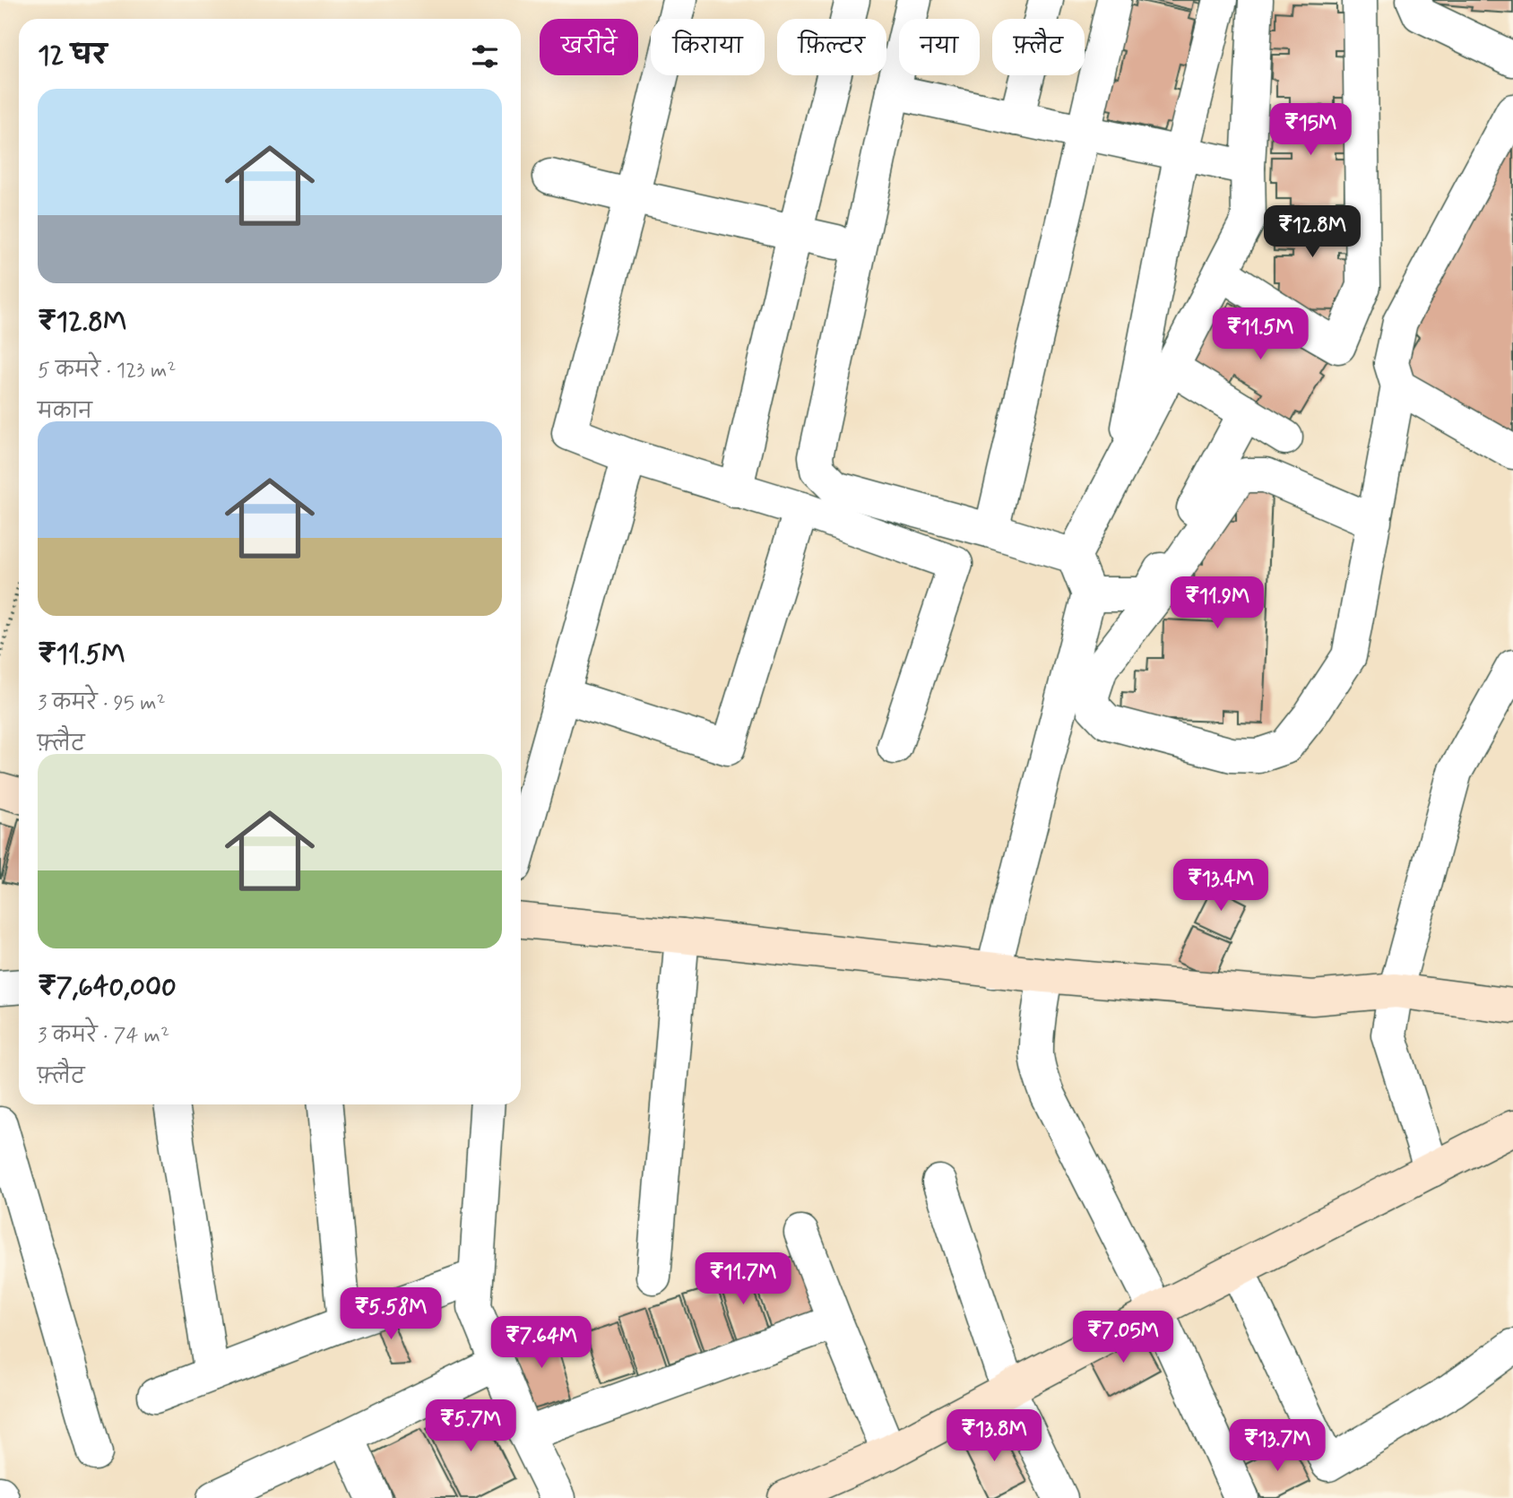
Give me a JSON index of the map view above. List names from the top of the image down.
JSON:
{
  "page": {
    "chip": [
      "खरीदें",
      "किराया",
      "फ़िल्टर",
      "नया",
      "फ़्लैट"
    ],
    "heading": "12 घर",
    "list": [
      {
        "name": "₹12.8M",
        "note": "5 कमरे · 123 m² · मकान"
      },
      {
        "name": "₹11.5M",
        "note": "3 कमरे · 95 m² · फ़्लैट"
      },
      {
        "name": "₹7,640,000",
        "note": "3 कमरे · 74 m² · फ़्लैट"
      }
    ],
    "price": [
      "₹15M",
      "₹12.8M",
      "₹11.5M",
      "₹11.9M",
      "₹13.4M",
      "₹11.7M",
      "₹5.58M",
      "₹7.05M",
      "₹7.64M",
      "₹5.7M",
      "₹13.8M",
      "₹13.7M"
    ]
  }
}
